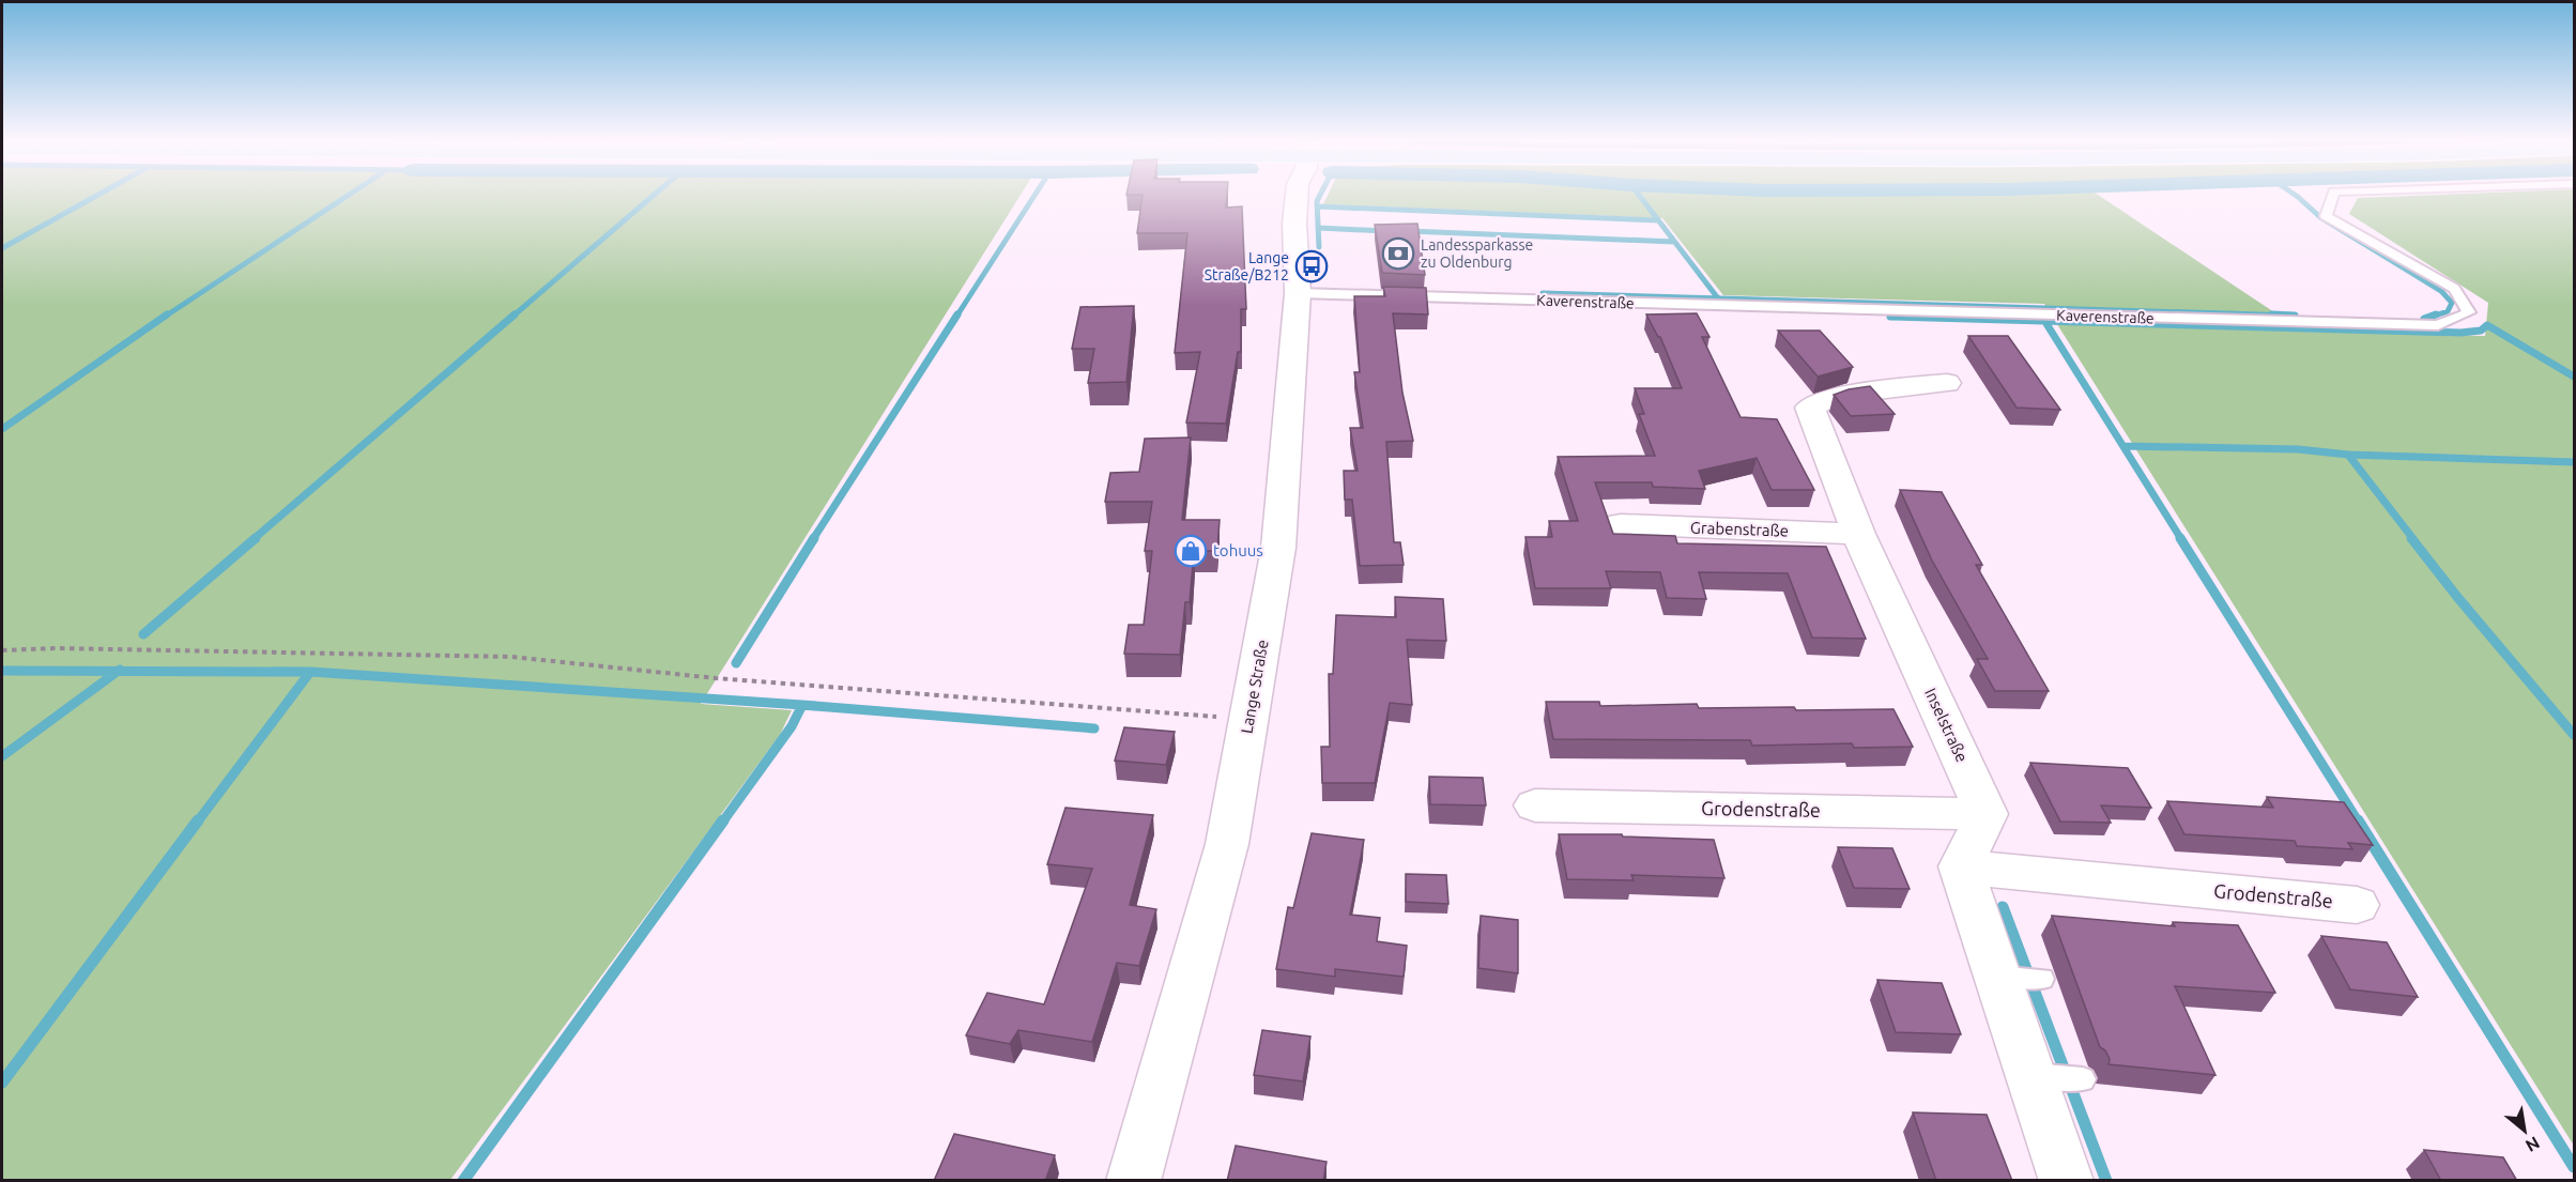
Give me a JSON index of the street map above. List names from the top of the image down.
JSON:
{
  "streets": {
    "street": [
      "Grabenstraße",
      "Lange Straße",
      "Inselstraße",
      "Grodenstraße"
    ],
    "lane": ["Kaverenstraße"]
  },
  "crossings": [
    ["Kaverenstraße", "Lange Straße"],
    ["Grabenstraße", "Inselstraße"],
    ["Inselstraße", "Grodenstraße"]
  ],
  "places": {
    "bank": ["Landessparkasse zu Oldenburg"],
    "bus stop": ["Lange Straße/B212"],
    "shop": ["tohuus"]
  },
  "north": "bottom right"
}
